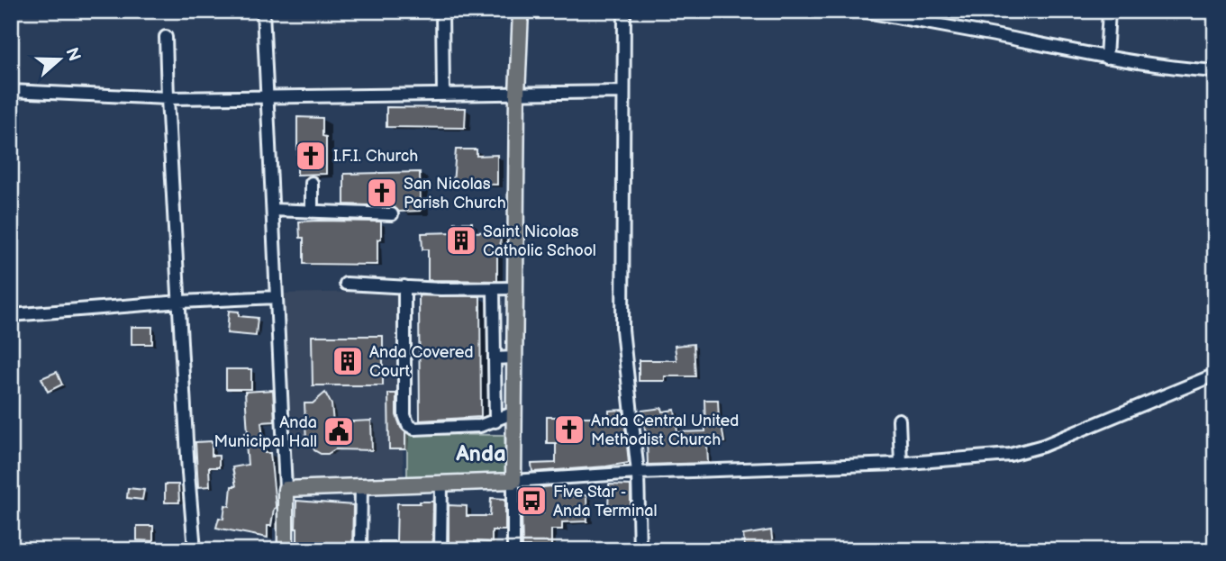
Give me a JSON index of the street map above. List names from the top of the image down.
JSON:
{
  "districts": ["Anda"],
  "places": {
    "church": ["I.F.I. Church", "San Nicolas Parish Church", "Anda Central United Methodist Church"],
    "building": ["Saint Nicolas Catholic School", "Anda Covered Court"],
    "public building": ["Anda Municipal Hall"],
    "bus stop": ["Five Star - Anda Terminal"]
  },
  "north": "right"
}
